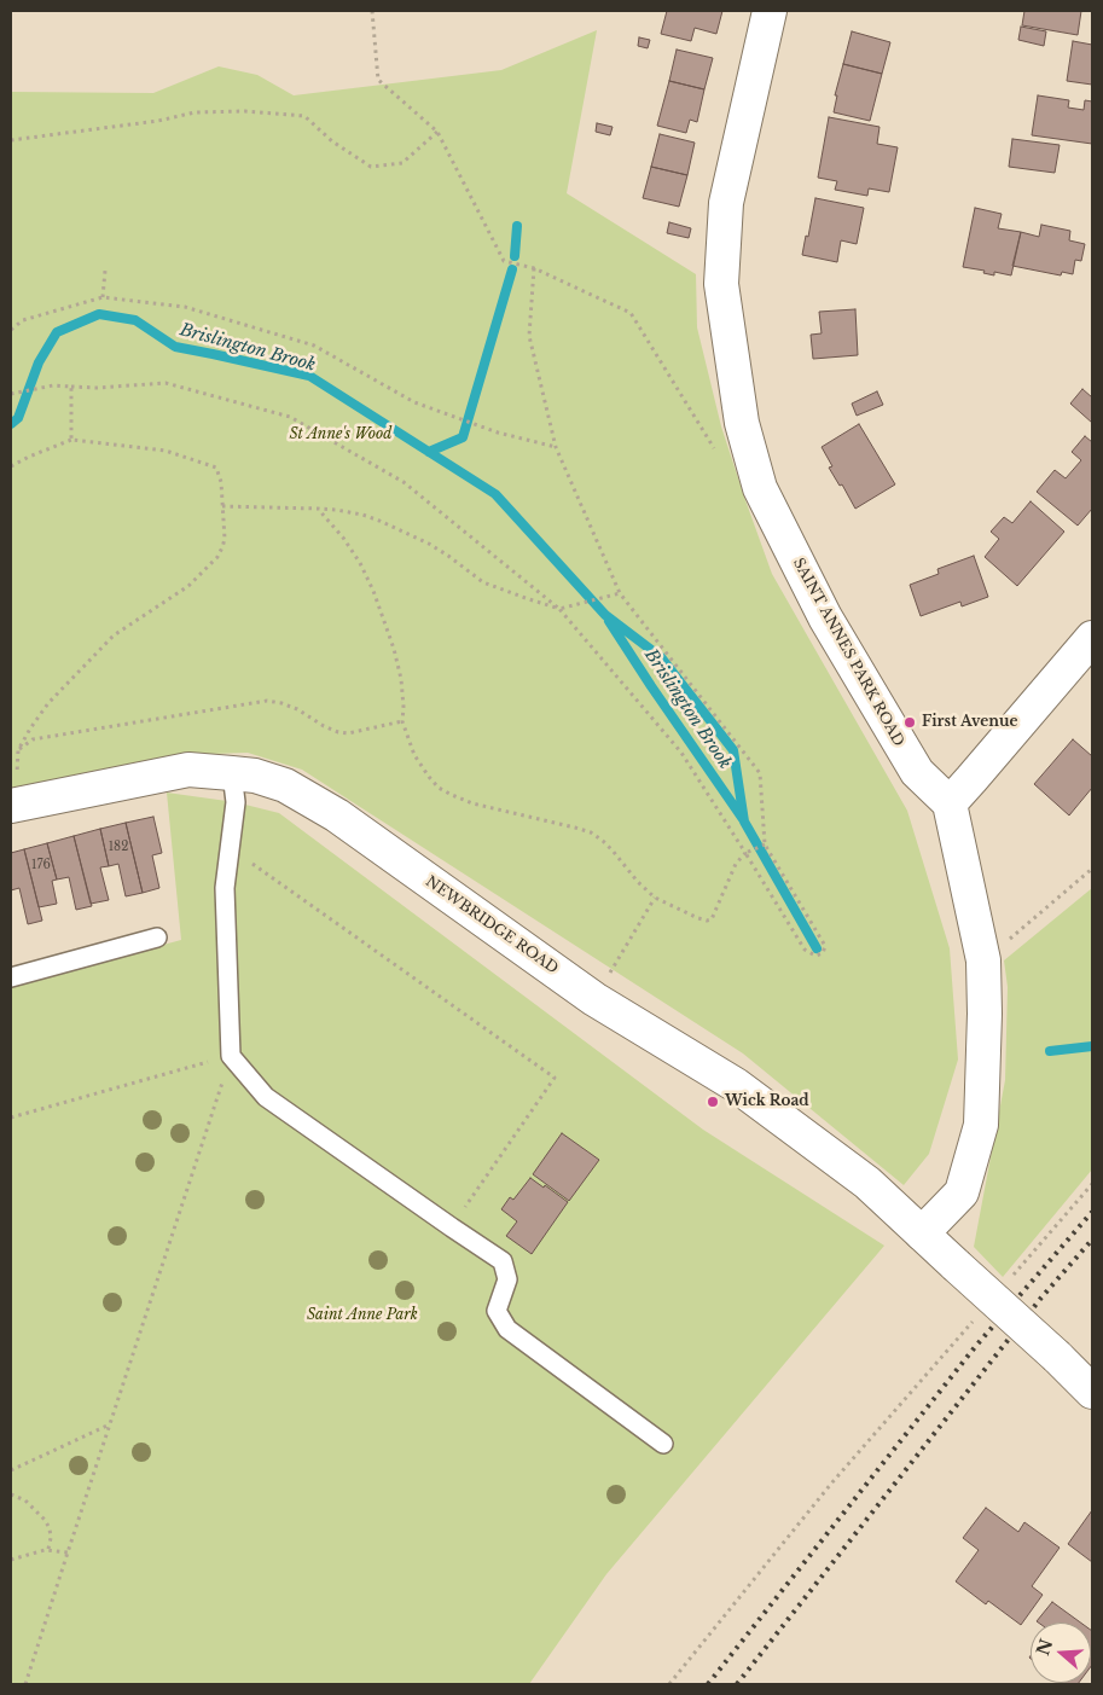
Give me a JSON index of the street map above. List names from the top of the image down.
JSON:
{
  "streets": {
    "street": ["SAINT ANNES PARK ROAD", "NEWBRIDGE ROAD"]
  },
  "water": ["Brislington Brook"],
  "parks": ["St Anne's Wood", "Saint Anne Park"],
  "places": ["First Avenue", "Wick Road"],
  "house_numbers": ["182", "176"],
  "north": "left"
}
